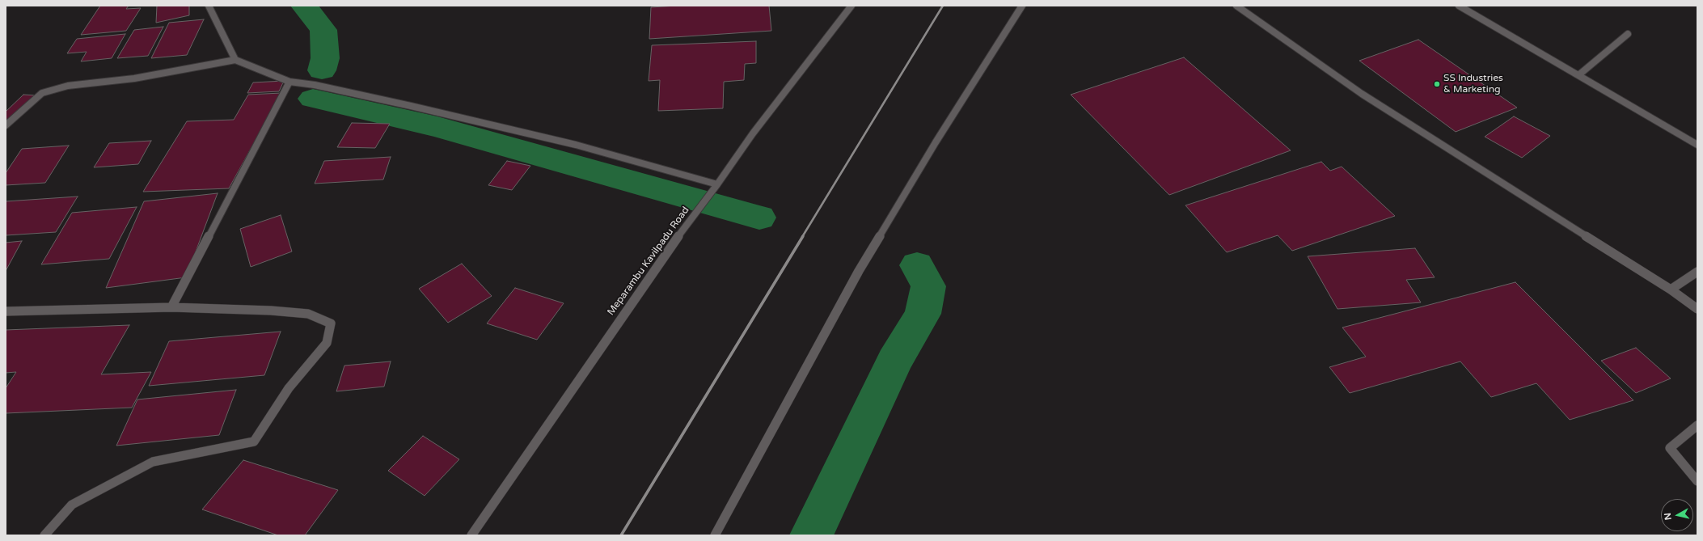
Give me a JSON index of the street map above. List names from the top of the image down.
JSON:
{
  "streets": {
    "street": ["Meparambu Kavilpadu Road"]
  },
  "places": ["SS Industries & Marketing"],
  "north": "left"
}
